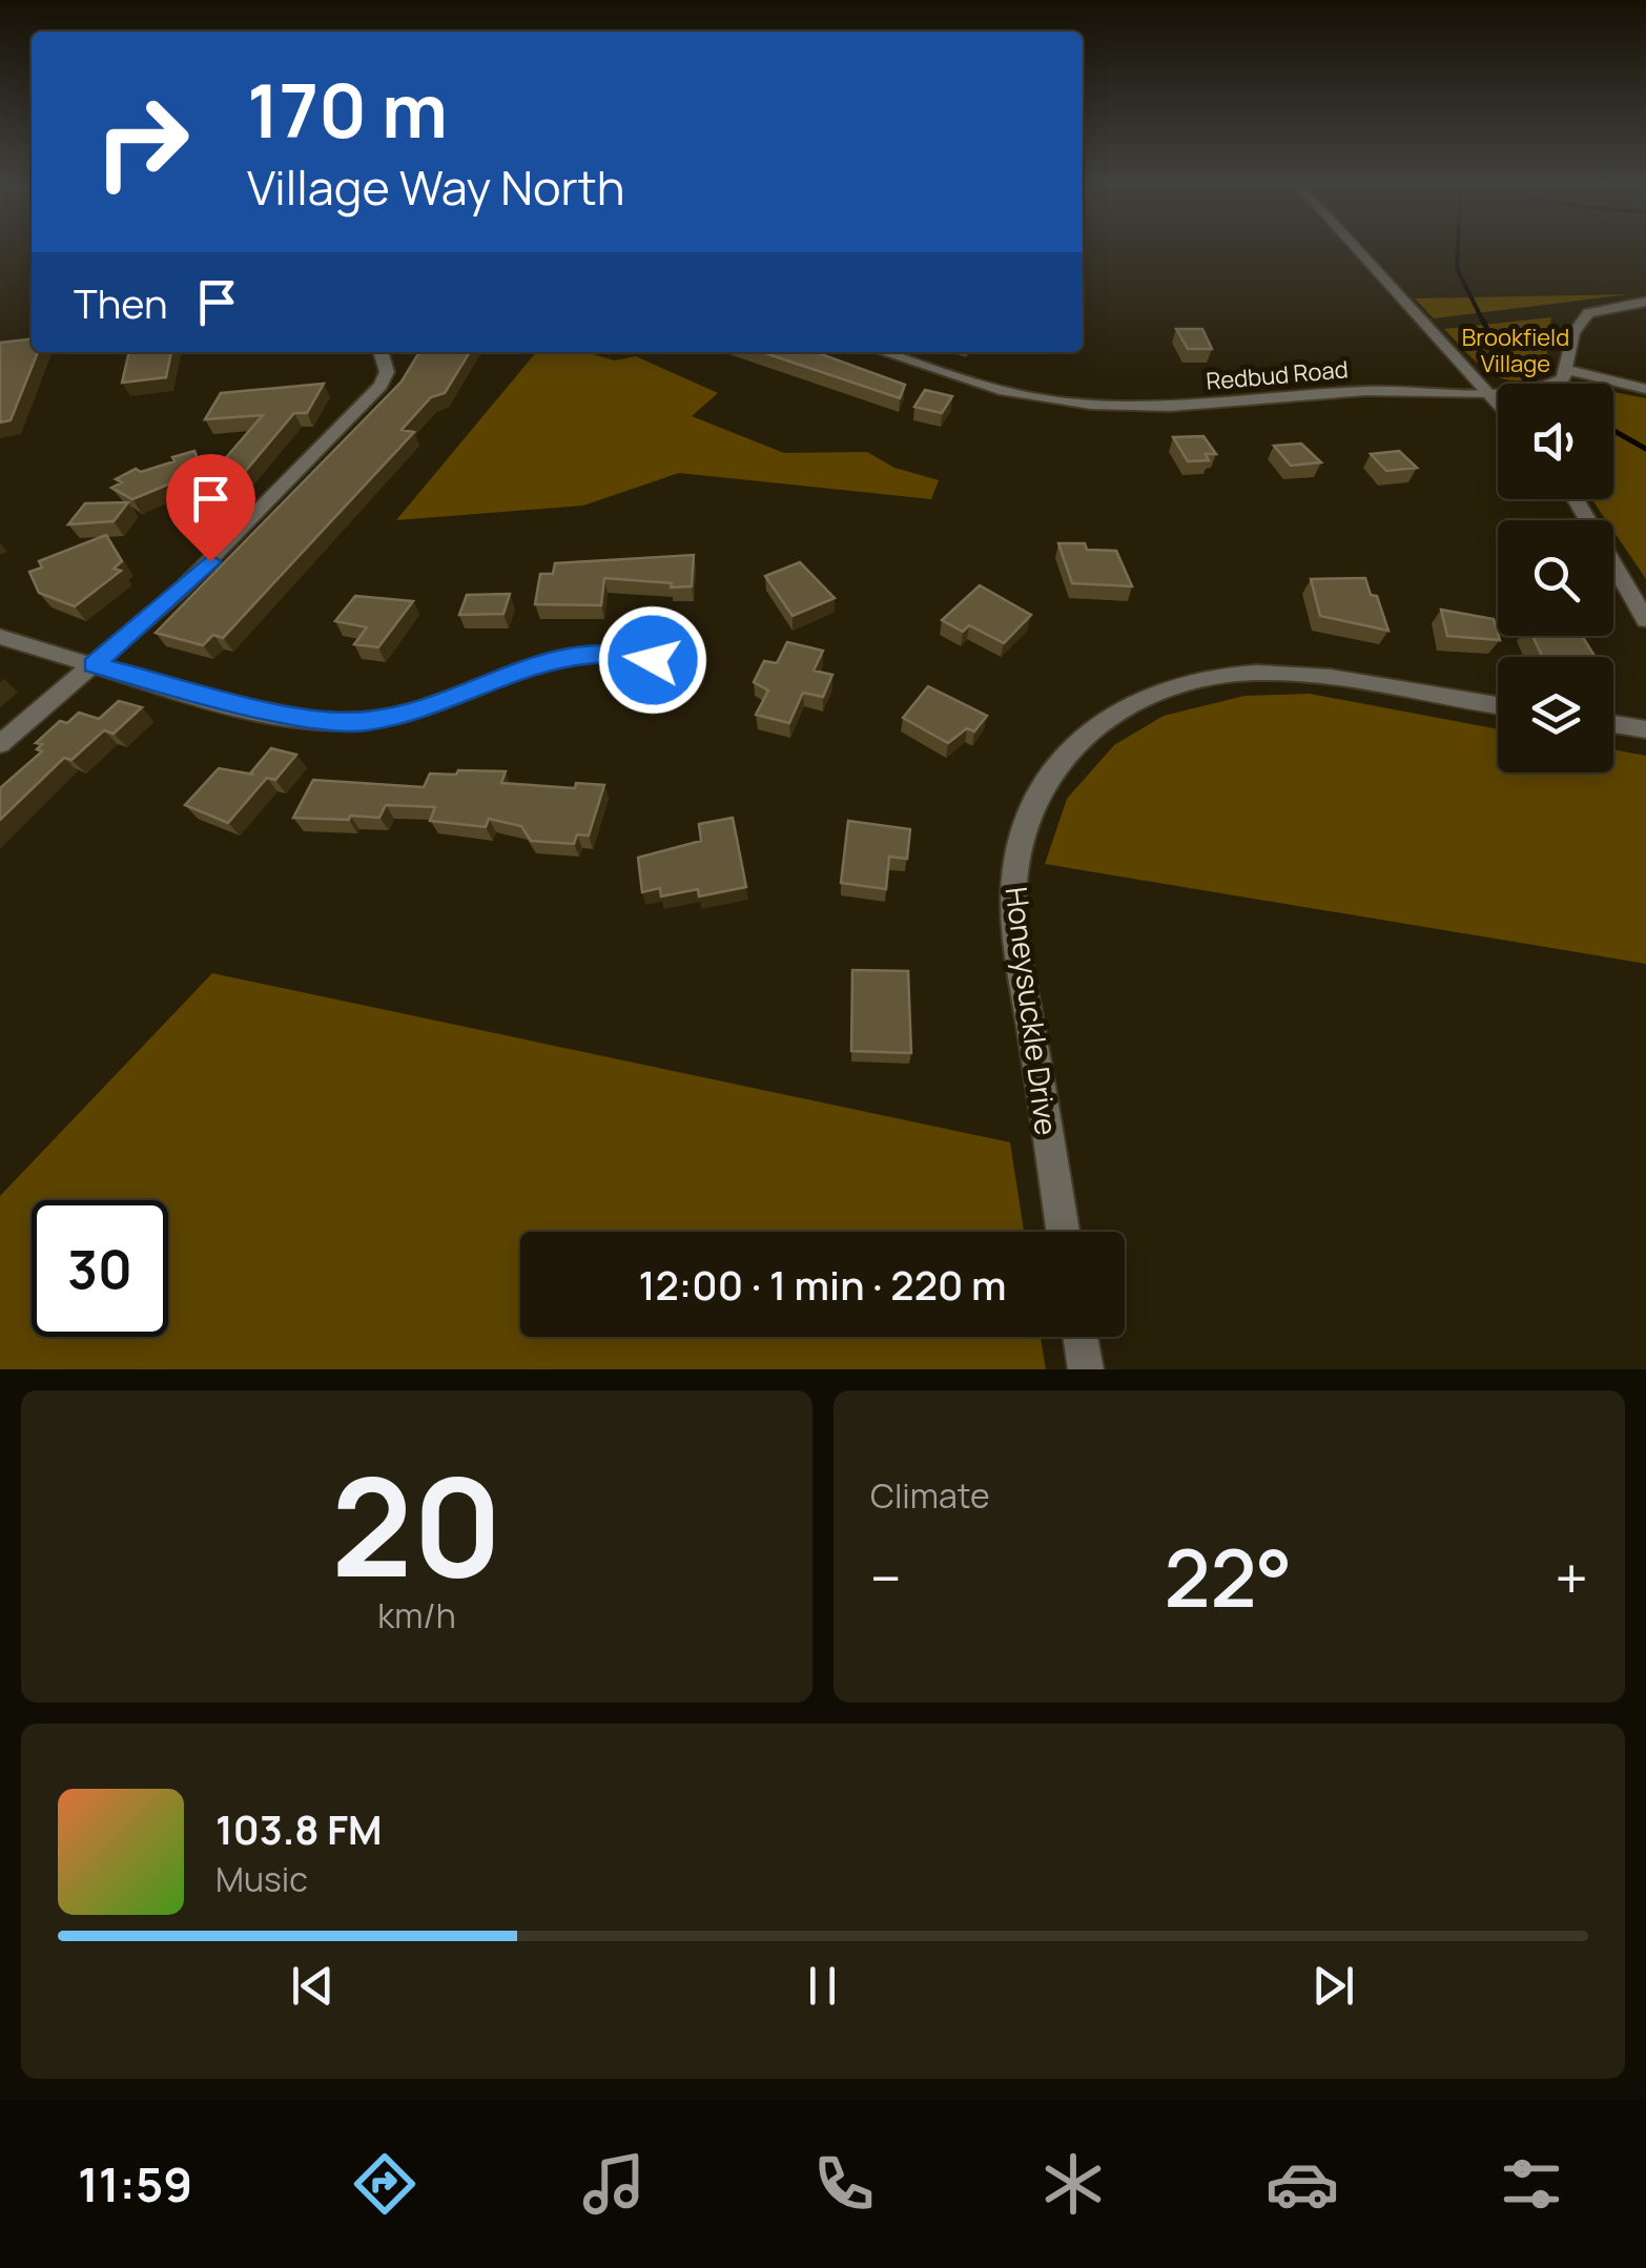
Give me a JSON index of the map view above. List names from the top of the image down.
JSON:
{
  "streets": {
    "street": ["Redbud Road", "Honeysuckle Drive"]
  },
  "parks": ["Brookfield Village"],
  "page": {
    "turn": ["170 m", "Village Way North"],
    "then": "Then",
    "limit": "30",
    "trip": "12:00 · 1 min · 220 m",
    "tile": [
      ["20", "km/h"],
      "Climate"
    ],
    "heat": ["−", "22°", "+"],
    "song": ["103.8 FM", "Music"],
    "tabs": "11:59"
  }
}
